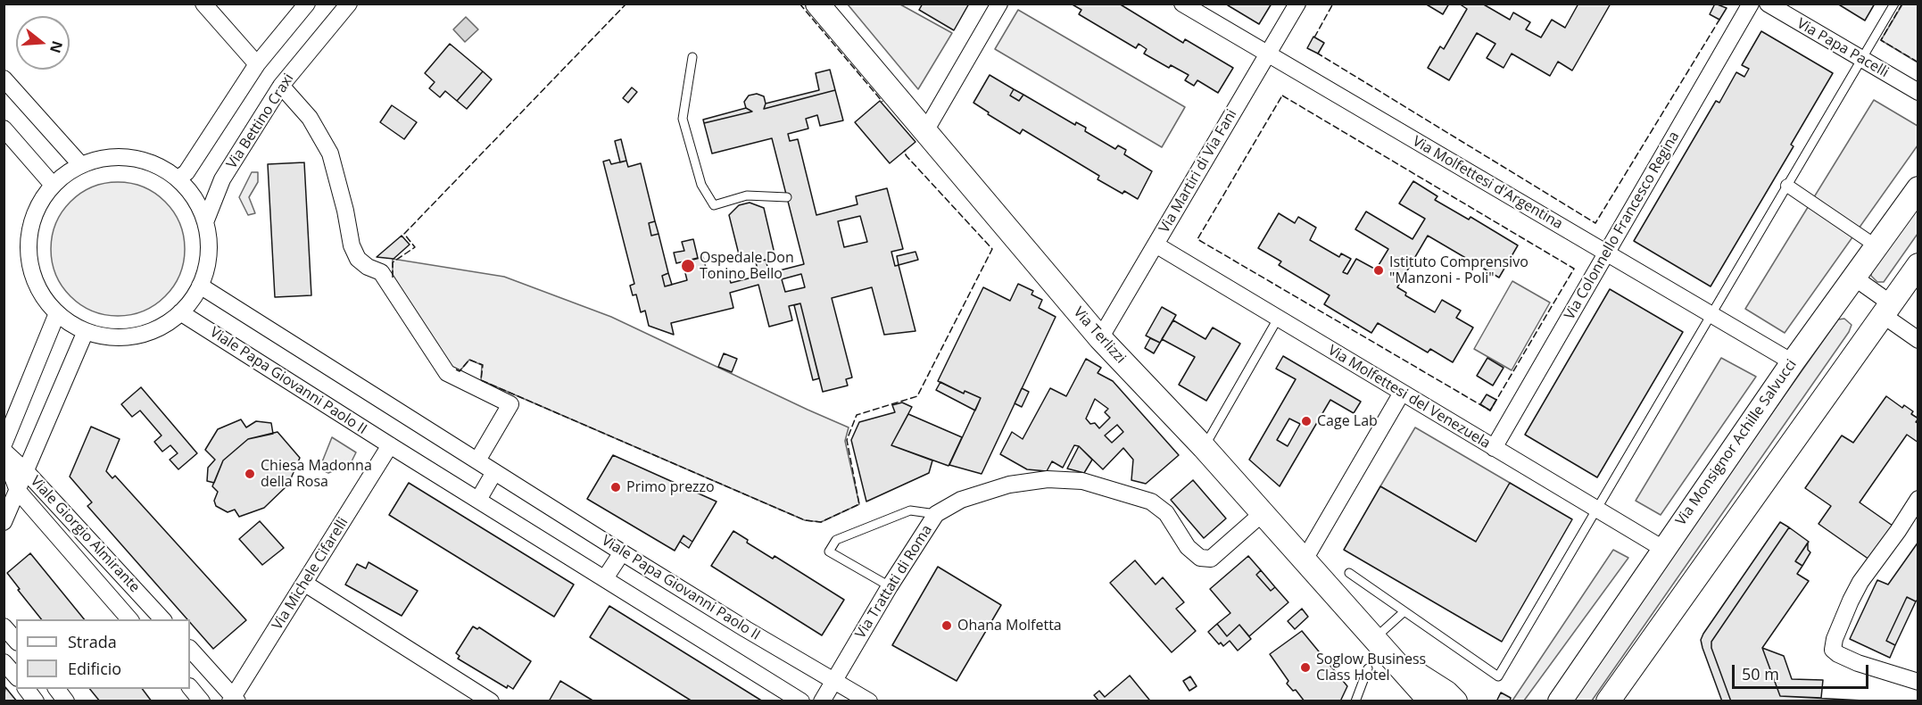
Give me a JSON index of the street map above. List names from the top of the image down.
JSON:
{
  "streets": {
    "main road": ["Via Terlizzi", "Via Monsignor Achille Salvucci"],
    "street": [
      "Via Papa Pacelli",
      "Via Bettino Craxi",
      "Via Martiri di Via Fani",
      "Via Molfettesi d'Argentina",
      "Via Colonnello Francesco Regina",
      "Viale Papa Giovanni Paolo II",
      "Via Molfettesi del Venezuela",
      "Viale Giorgio Almirante",
      "Via Michele Cifarelli",
      "Via Trattati di Roma"
    ]
  },
  "crossings": [
    ["Via Bettino Craxi", "Viale Papa Giovanni Paolo II"],
    ["Via Martiri di Via Fani", "Via Molfettesi d'Argentina"],
    ["Via Martiri di Via Fani", "Via Terlizzi"],
    ["Via Martiri di Via Fani", "Via Molfettesi del Venezuela"],
    ["Via Molfettesi d'Argentina", "Via Colonnello Francesco Regina"],
    ["Via Molfettesi d'Argentina", "Via Monsignor Achille Salvucci"],
    ["Via Colonnello Francesco Regina", "Via Molfettesi del Venezuela"],
    ["Via Terlizzi", "Via Trattati di Roma"],
    ["Viale Papa Giovanni Paolo II", "Via Michele Cifarelli"],
    ["Viale Papa Giovanni Paolo II", "Via Trattati di Roma"],
    ["Via Molfettesi del Venezuela", "Via Monsignor Achille Salvucci"]
  ],
  "places": [
    "Ospedale Don Tonino Bello",
    "Istituto Comprensivo \"Manzoni - Poli\"",
    "Cage Lab",
    "Chiesa Madonna della Rosa",
    "Primo prezzo",
    "Ohana Molfetta",
    "Soglow Business Class Hotel"
  ],
  "legend": ["Strada", "Edificio"],
  "scale_bar": "50 m",
  "north": "right"
}
